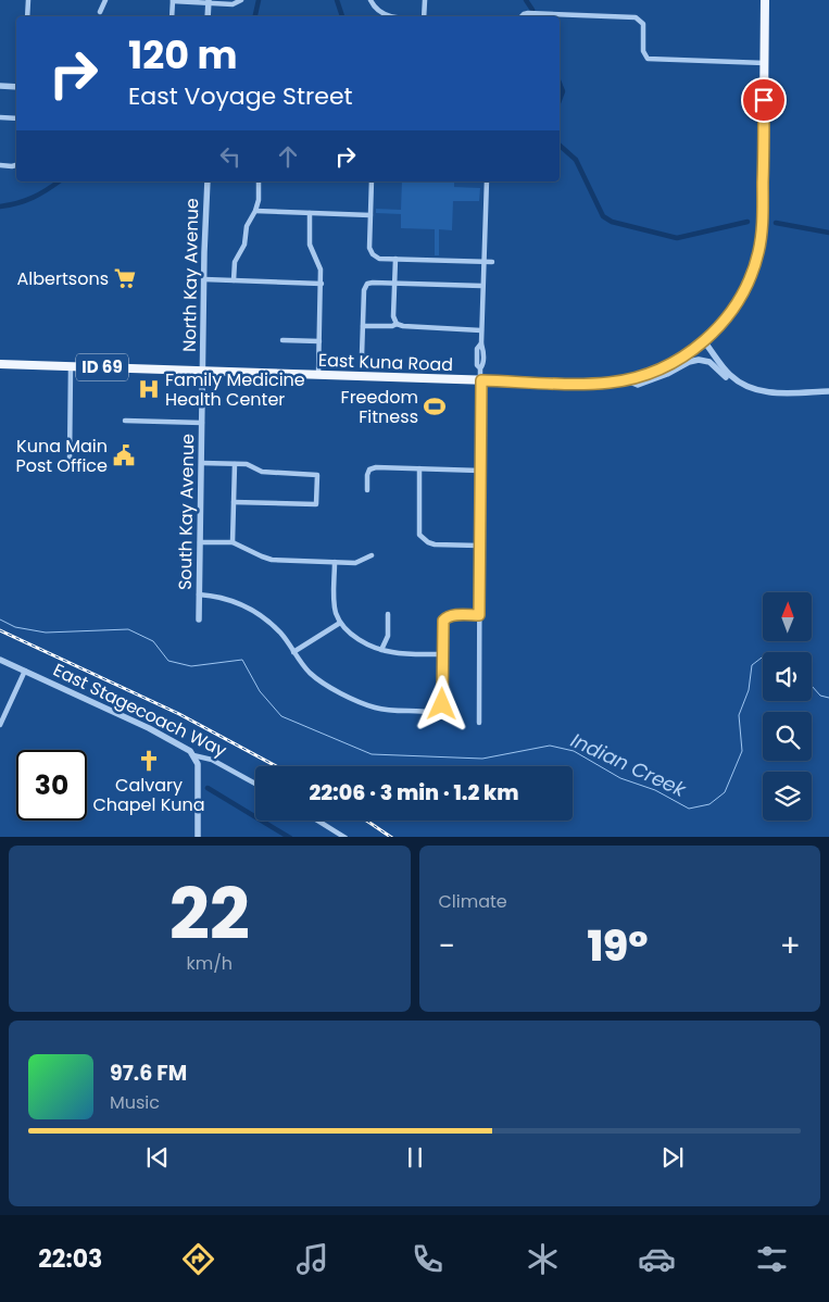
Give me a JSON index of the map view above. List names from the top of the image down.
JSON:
{
  "streets": {
    "main road": ["East Kuna Road", "ID 69"],
    "street": ["North Kay Avenue", "South Kay Avenue", "East Stagecoach Way"]
  },
  "crossings": [
    ["North Kay Avenue", "East Kuna Road"],
    ["North Kay Avenue", "ID 69"],
    ["North Kay Avenue", "South Kay Avenue"],
    ["East Kuna Road", "ID 69"],
    ["East Kuna Road", "South Kay Avenue"],
    ["ID 69", "South Kay Avenue"]
  ],
  "water": ["Indian Creek"],
  "places": {
    "supermarket": ["Albertsons"],
    "hospital": ["Family Medicine Health Center"],
    "sports": ["Freedom Fitness"],
    "public building": ["Kuna Main Post Office"],
    "church": ["Calvary Chapel Kuna"]
  },
  "north": "top",
  "page": {
    "turn": ["120 m", "East Voyage Street"],
    "limit": "30",
    "trip": "22:06 · 3 min · 1.2 km",
    "tile": [
      ["22", "km/h"],
      "Climate"
    ],
    "heat": ["−", "19°", "+"],
    "song": ["97.6 FM", "Music"],
    "tabs": "22:03"
  }
}
